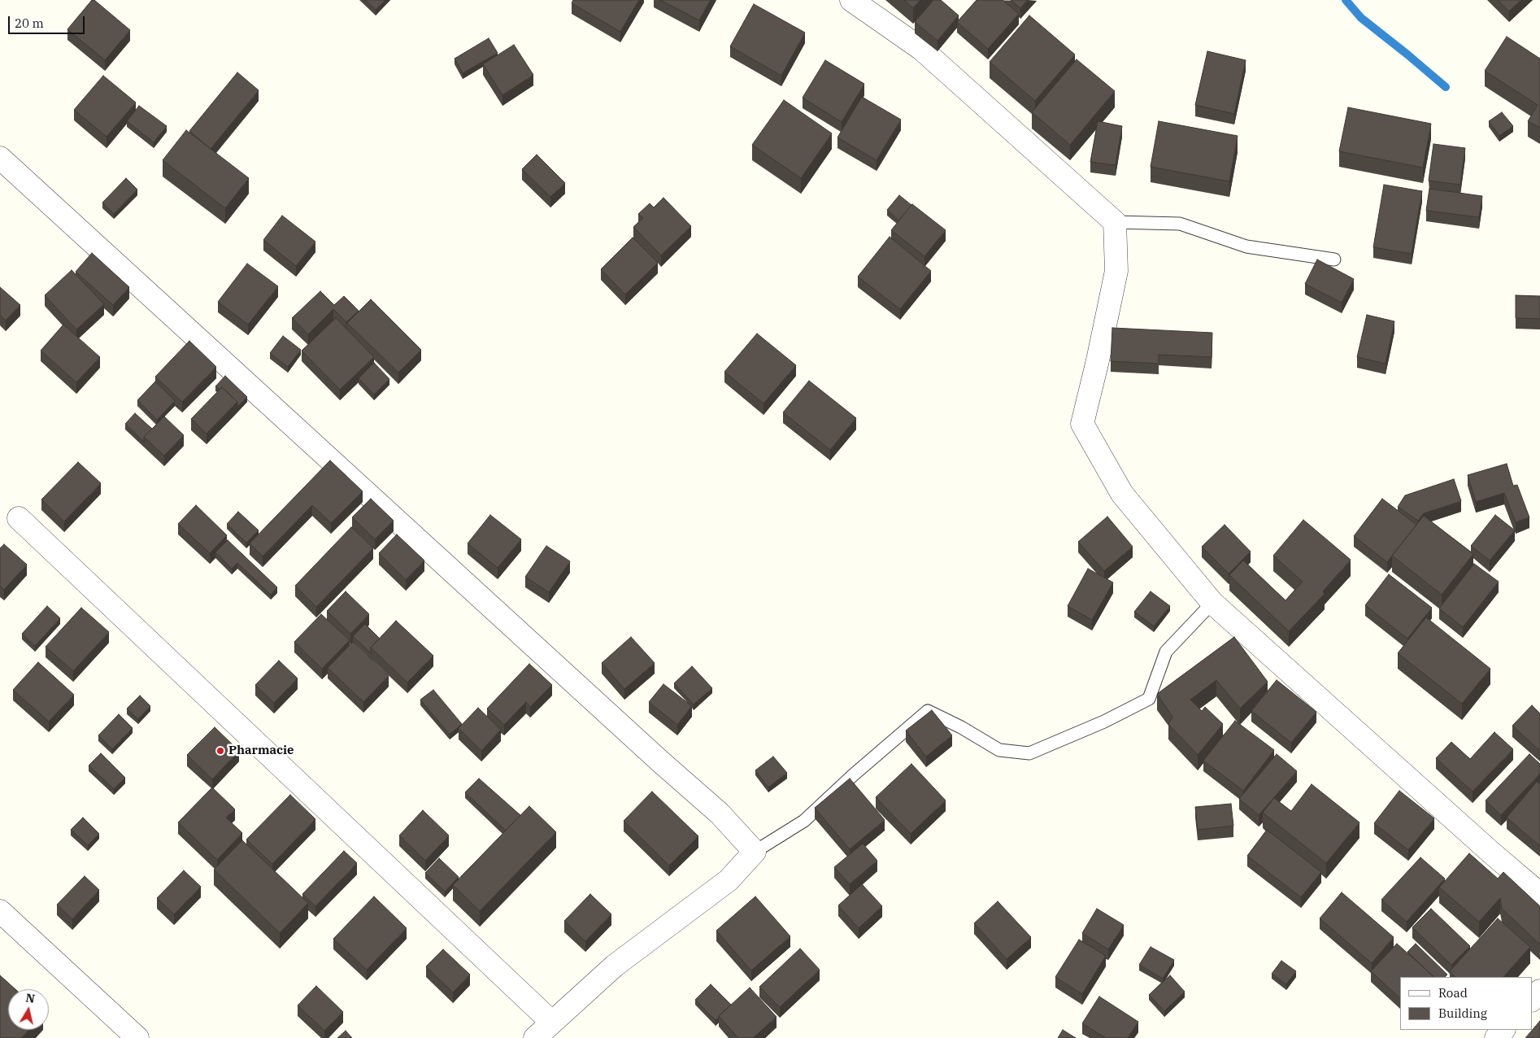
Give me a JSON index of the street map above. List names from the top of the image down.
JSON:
{
  "places": ["Pharmacie"],
  "legend": ["Road", "Building"],
  "scale_bar": "20 m",
  "north": "top"
}
